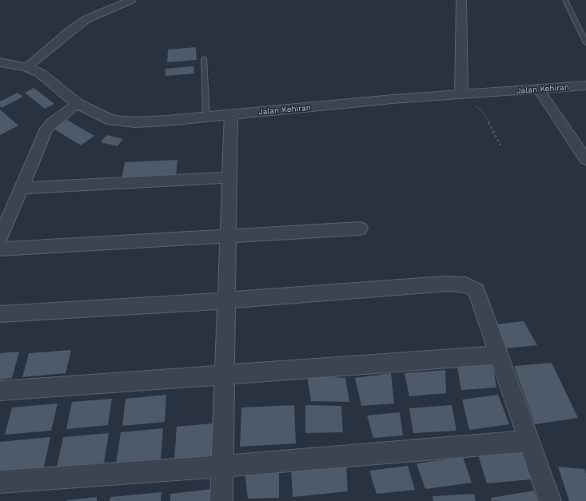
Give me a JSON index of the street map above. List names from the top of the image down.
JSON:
{
  "streets": {
    "street": ["Jalan Kehiran"]
  }
}
